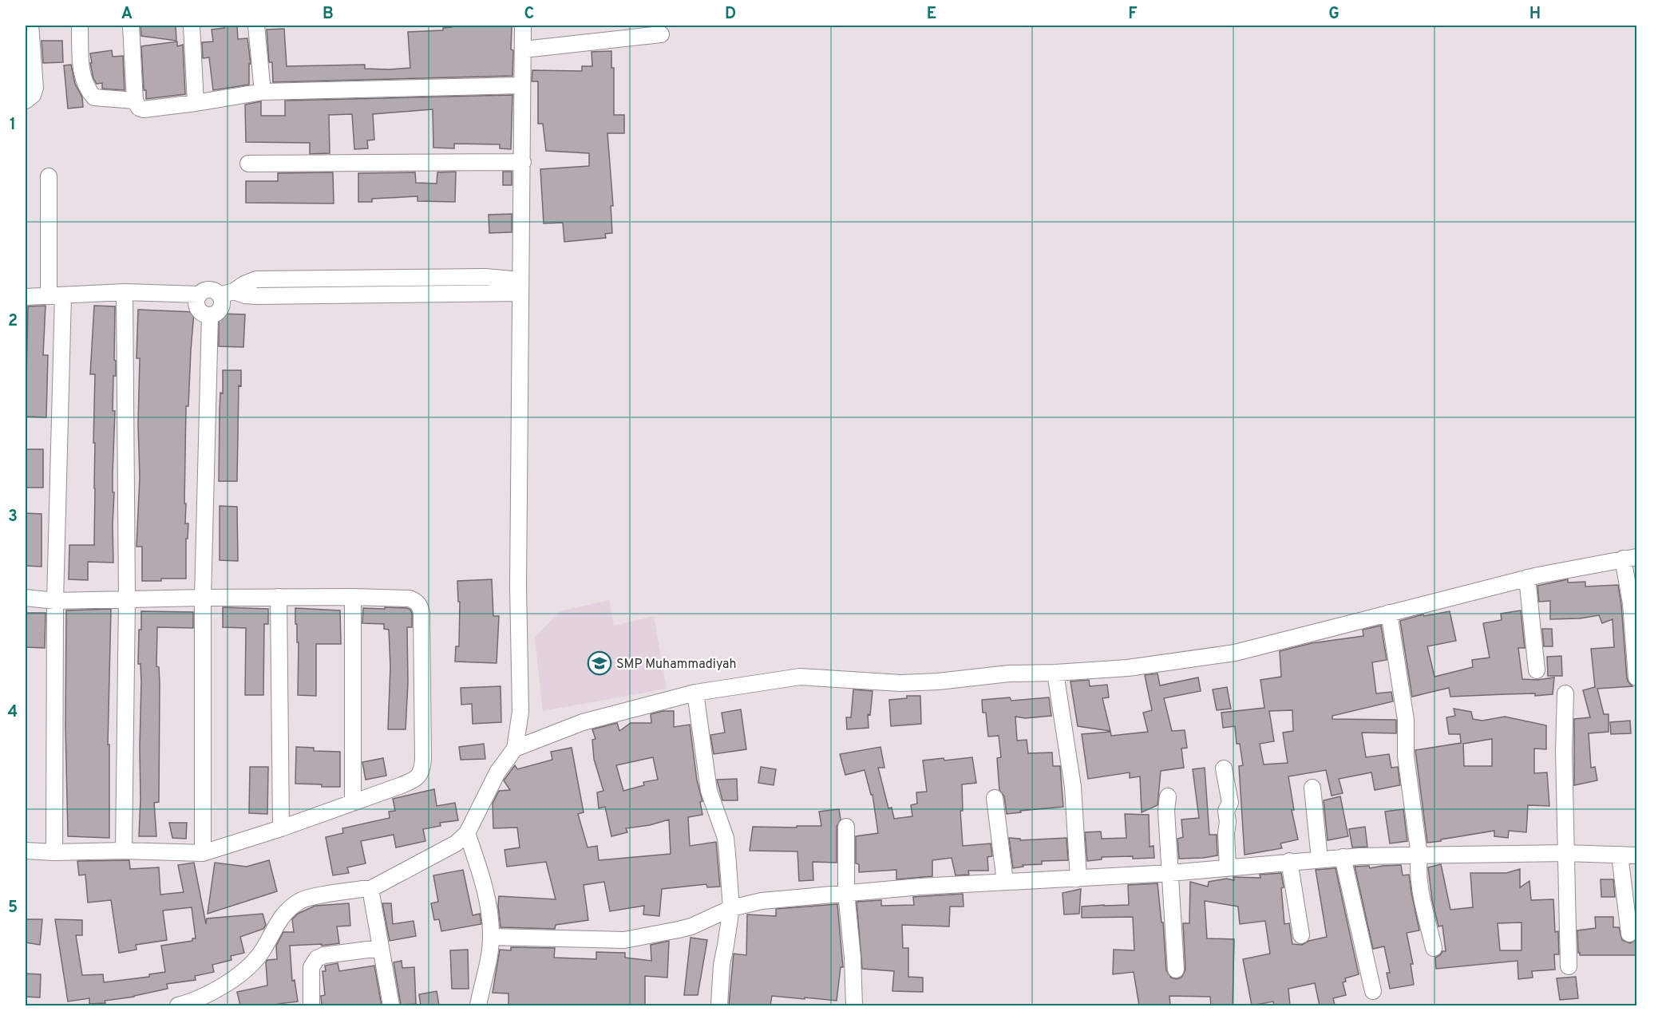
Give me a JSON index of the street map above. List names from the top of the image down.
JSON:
{
  "places": {
    "school or university": ["SMP Muhammadiyah"]
  },
  "grid": {
    "columns": [
      "A",
      "B",
      "C",
      "D",
      "E",
      "F",
      "G",
      "H"
    ],
    "rows": [
      "1",
      "2",
      "3",
      "4",
      "5"
    ]
  }
}
